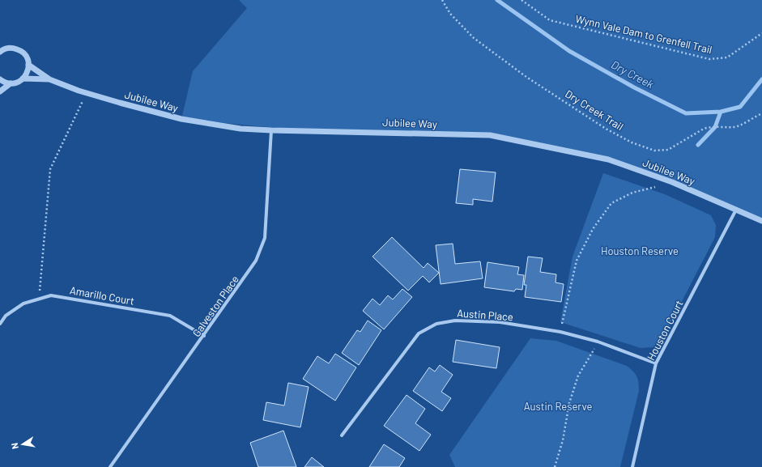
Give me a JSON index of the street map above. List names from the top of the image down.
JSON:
{
  "streets": {
    "street": [
      "Jubilee Way",
      "Amarillo Court",
      "Galveston Place",
      "Austin Place",
      "Houston Court"
    ],
    "path": ["Wynn Vale Dam to Grenfell Trail", "Dry Creek Trail"]
  },
  "crossings": [
    ["Jubilee Way", "Galveston Place"],
    ["Jubilee Way", "Houston Court"],
    ["Amarillo Court", "Galveston Place"],
    ["Austin Place", "Houston Court"]
  ],
  "water": ["Dry Creek"],
  "parks": ["Houston Reserve", "Austin Reserve"],
  "north": "left"
}
